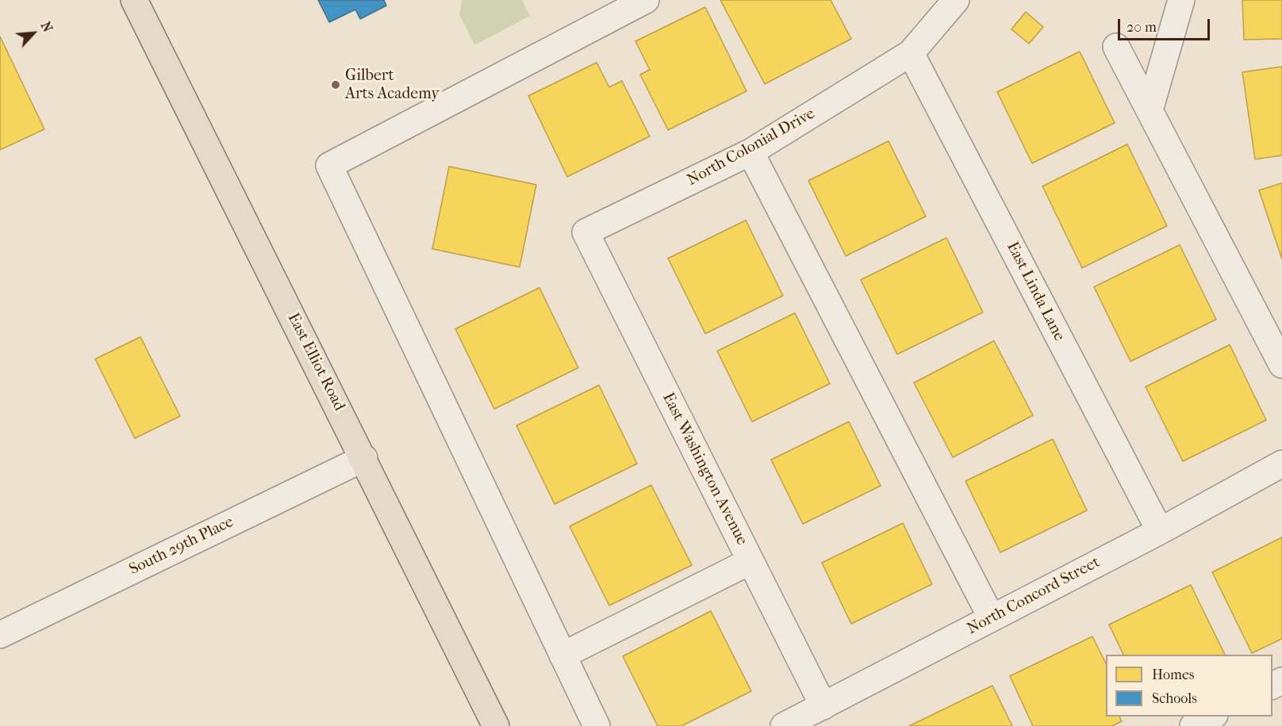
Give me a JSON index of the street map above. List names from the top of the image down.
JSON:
{
  "streets": {
    "main road": ["East Elliot Road"],
    "street": [
      "North Colonial Drive",
      "East Linda Lane",
      "East Washington Avenue",
      "South 29th Place",
      "North Concord Street"
    ]
  },
  "crossings": [
    ["North Colonial Drive", "East Linda Lane"],
    ["North Colonial Drive", "East Washington Avenue"],
    ["East Linda Lane", "North Concord Street"],
    ["East Elliot Road", "South 29th Place"],
    ["East Washington Avenue", "North Concord Street"]
  ],
  "places": ["Gilbert Arts Academy"],
  "legend": ["Homes", "Schools"],
  "scale_bar": "20 m",
  "north": "top right"
}
